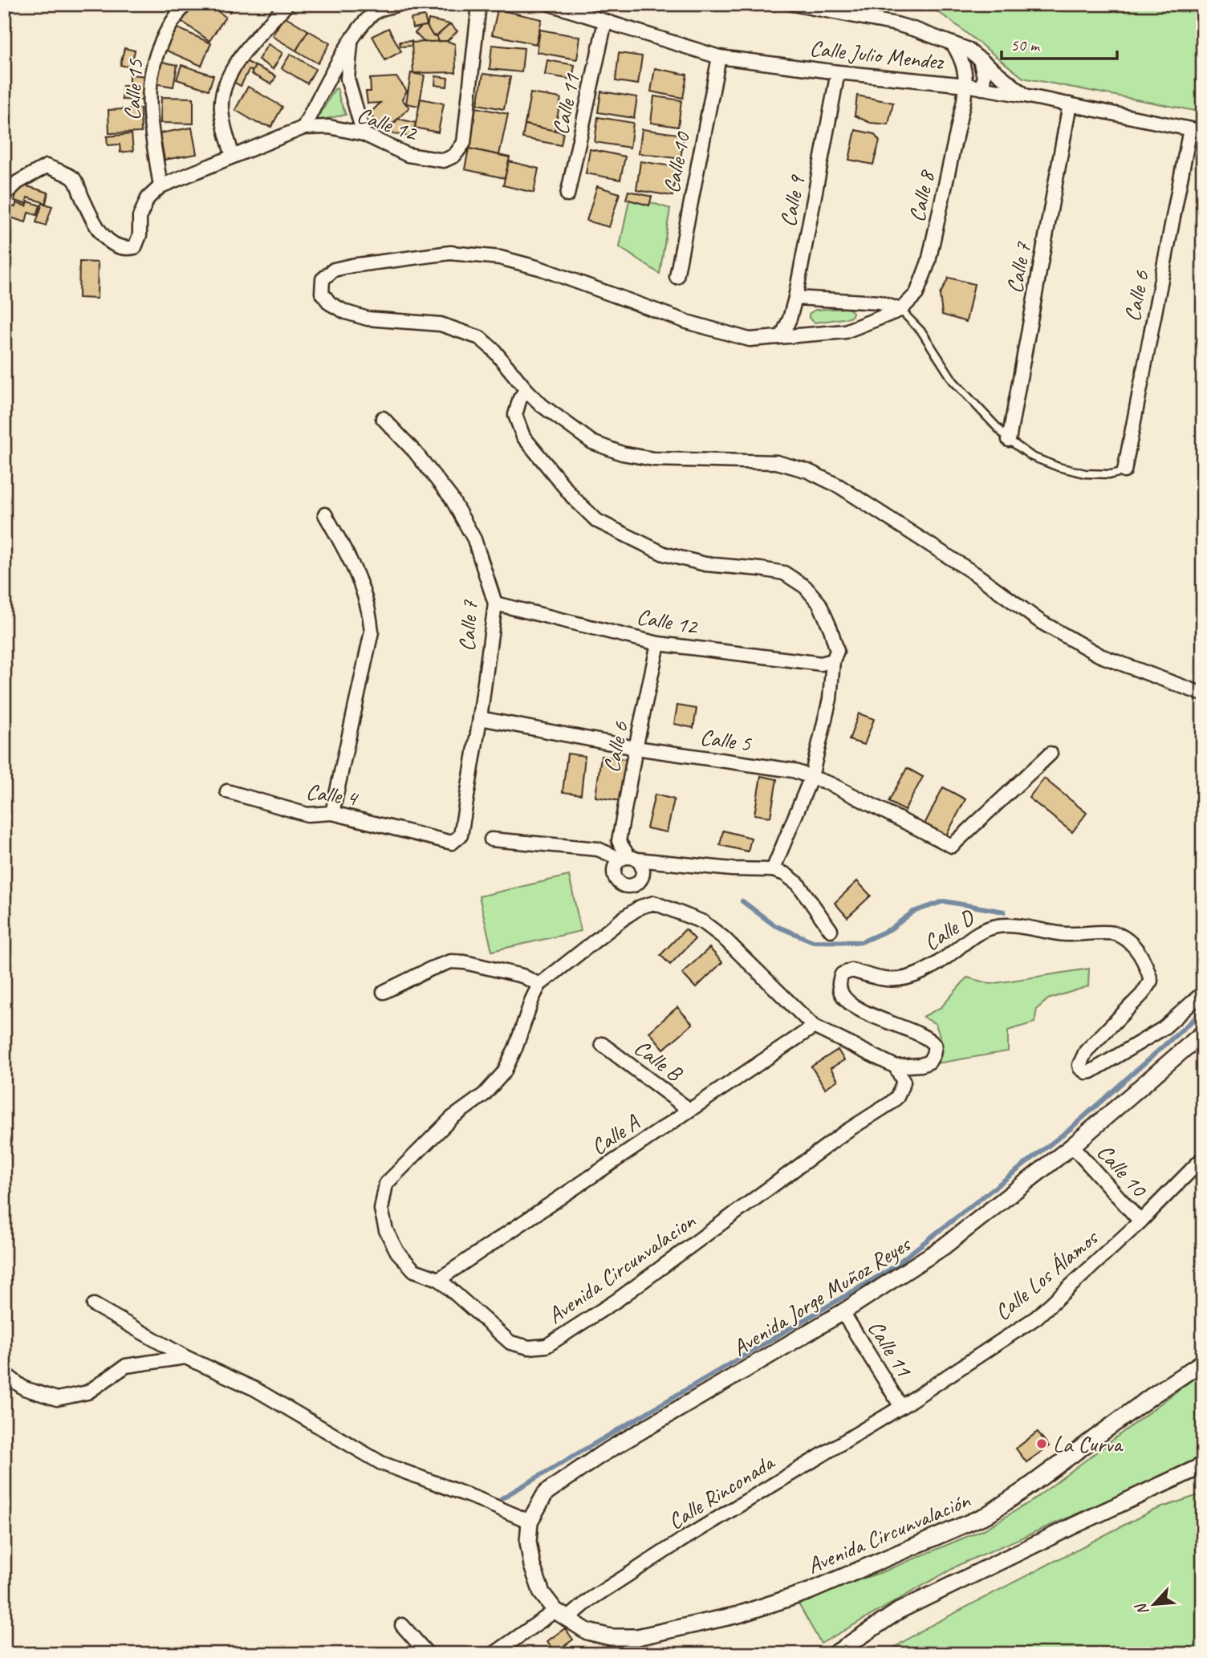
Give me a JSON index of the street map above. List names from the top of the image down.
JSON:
{
  "streets": {
    "street": [
      "Calle Julio Mendez",
      "Calle 15",
      "Calle 11",
      "Calle 12",
      "Calle 10",
      "Calle 8",
      "Calle 9",
      "Calle 7",
      "Calle 6",
      "Calle 5",
      "Calle 4",
      "Calle D",
      "Calle B",
      "Calle A",
      "Avenida Circunvalacion",
      "Calle Los Álamos",
      "Avenida Jorge Muñoz Reyes",
      "Calle Rinconada",
      "Avenida Circunvalación"
    ]
  },
  "crossings": [
    ["Calle Julio Mendez", "Calle 11"],
    ["Calle Julio Mendez", "Calle 10"],
    ["Calle Julio Mendez", "Calle 8"],
    ["Calle Julio Mendez", "Calle 9"],
    ["Calle Julio Mendez", "Calle 7"],
    ["Calle Julio Mendez", "Calle 6"],
    ["Calle 15", "Calle 12"],
    ["Calle 11", "Calle Los Álamos"],
    ["Calle 11", "Avenida Jorge Muñoz Reyes"],
    ["Calle 11", "Calle Rinconada"],
    ["Calle 12", "Calle 7"],
    ["Calle 12", "Calle 6"],
    ["Calle 10", "Calle Los Álamos"],
    ["Calle 10", "Avenida Jorge Muñoz Reyes"],
    ["Calle 7", "Calle 5"],
    ["Calle 7", "Calle 4"],
    ["Calle 6", "Calle 5"],
    ["Calle D", "Avenida Circunvalacion"],
    ["Calle B", "Calle A"],
    ["Calle A", "Avenida Circunvalacion"],
    ["Calle Los Álamos", "Calle Rinconada"],
    ["Avenida Jorge Muñoz Reyes", "Calle Rinconada"],
    ["Avenida Jorge Muñoz Reyes", "Avenida Circunvalación"],
    ["Calle Rinconada", "Avenida Circunvalación"]
  ],
  "places": ["La Curva"],
  "scale_bar": "50 m",
  "north": "bottom left"
}
